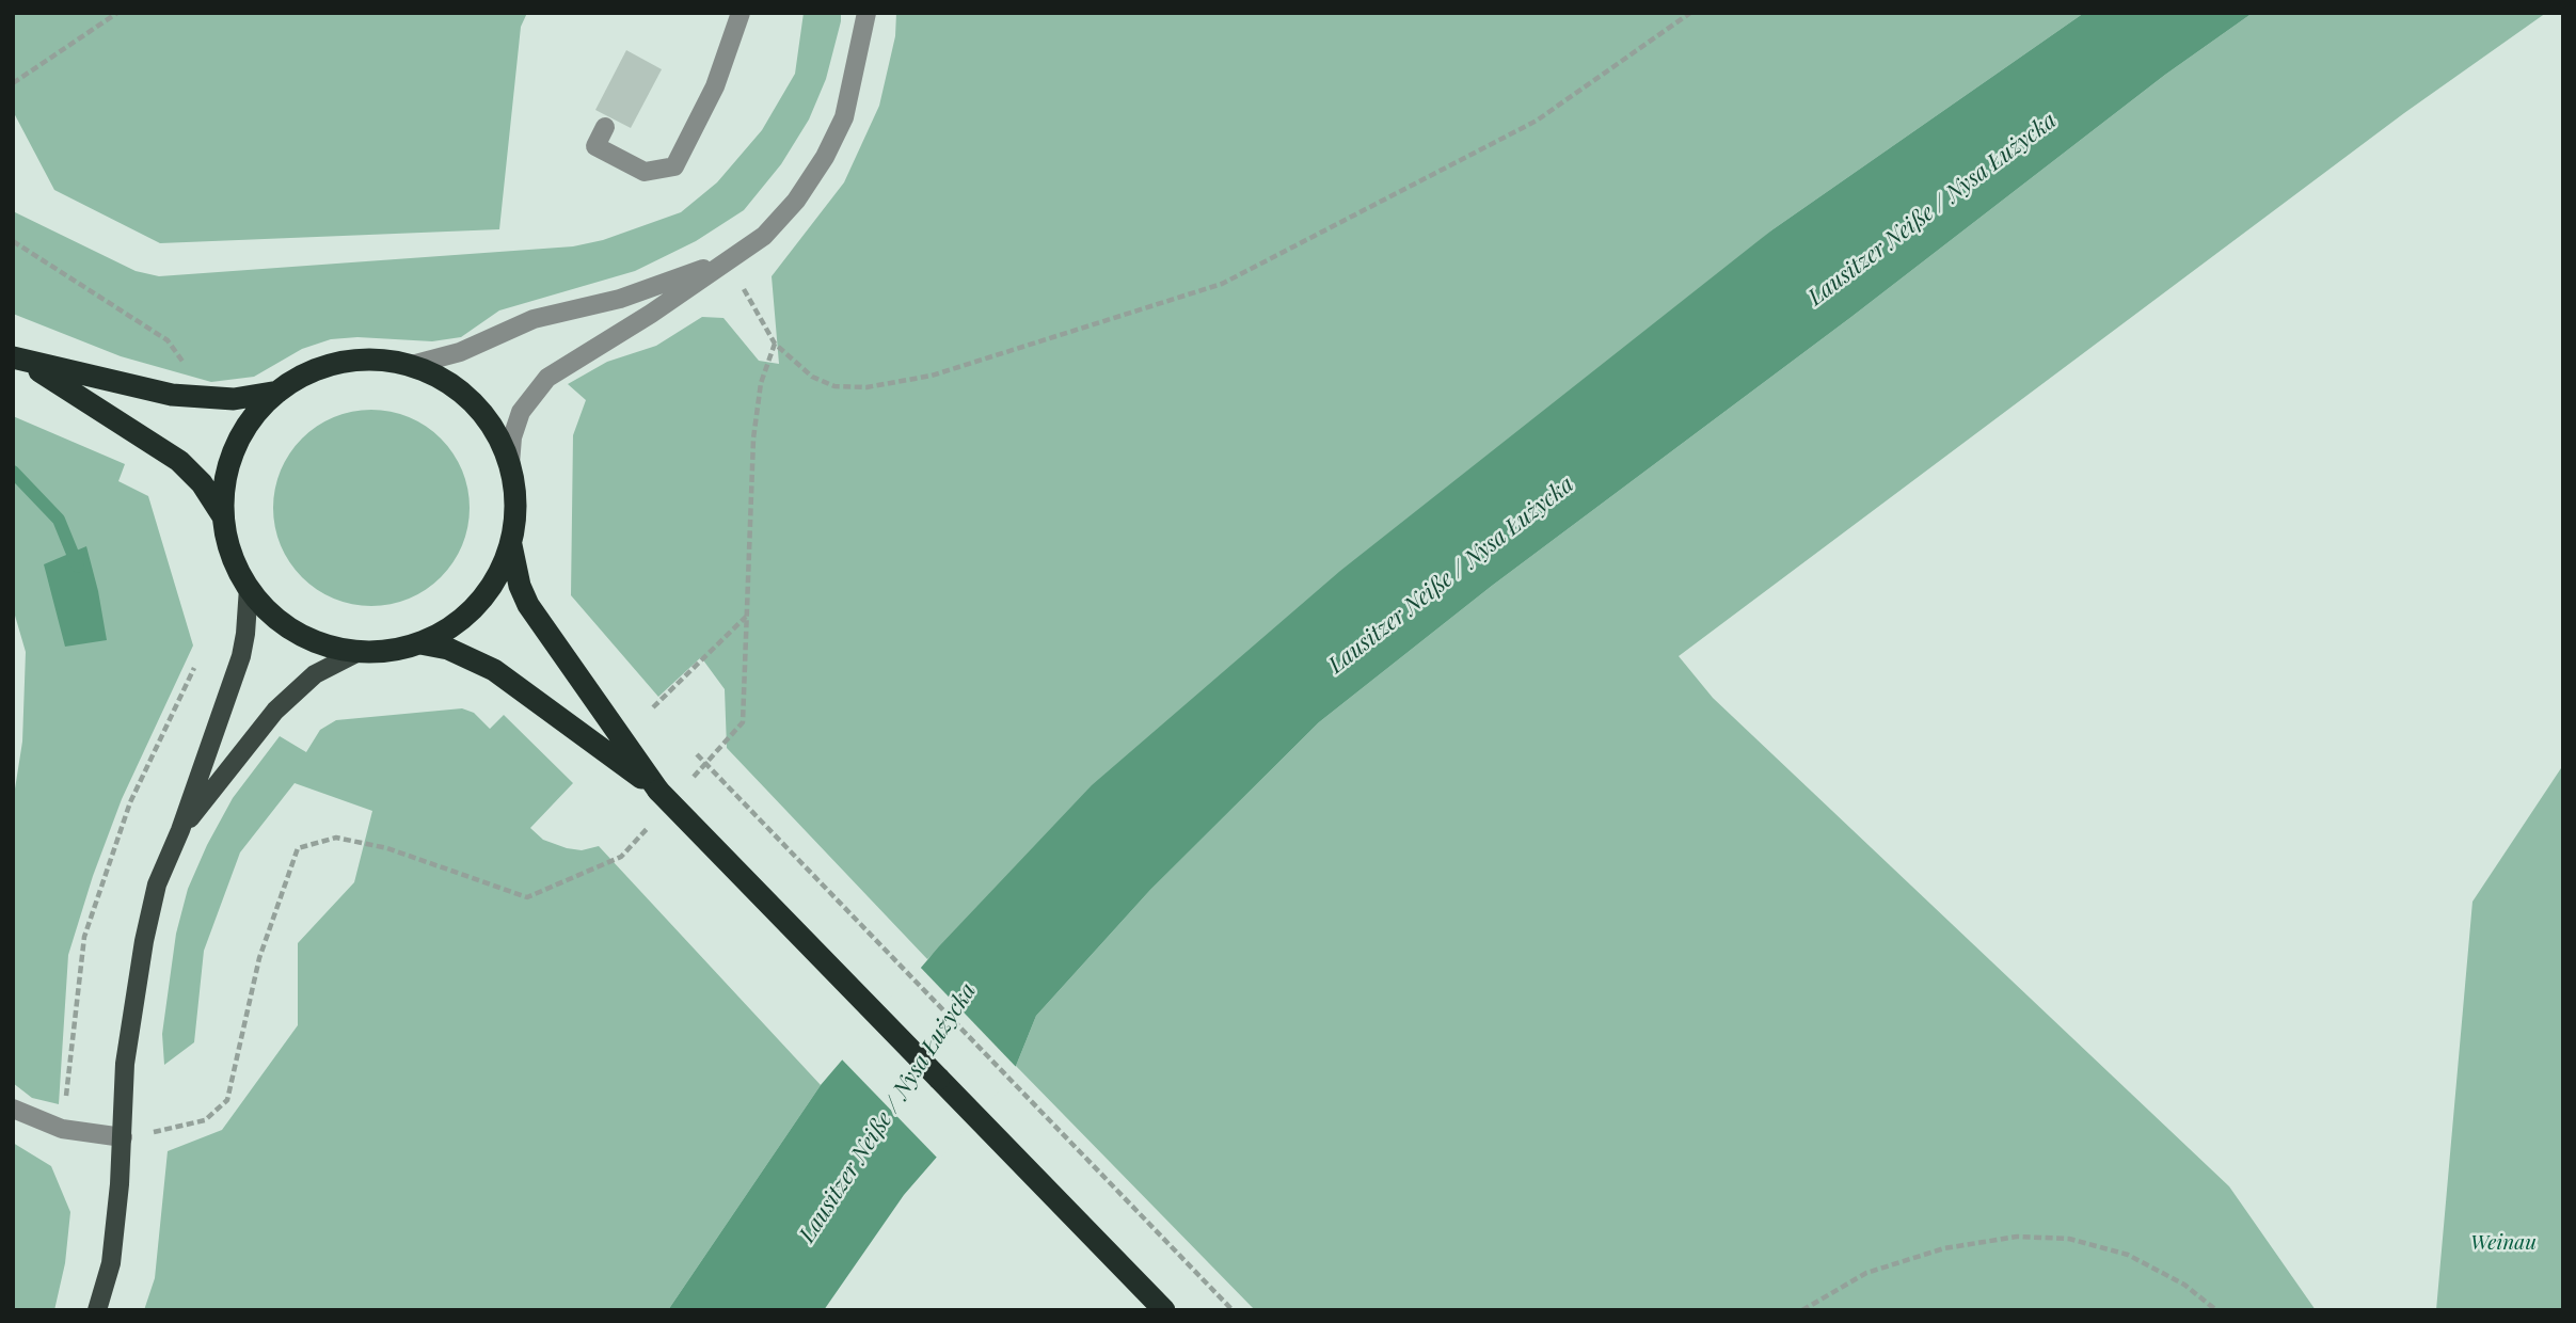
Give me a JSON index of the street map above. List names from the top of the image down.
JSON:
{
  "water": ["Lausitzer Neiße / Nysa Łużycka"],
  "parks": ["Weinau"]
}
